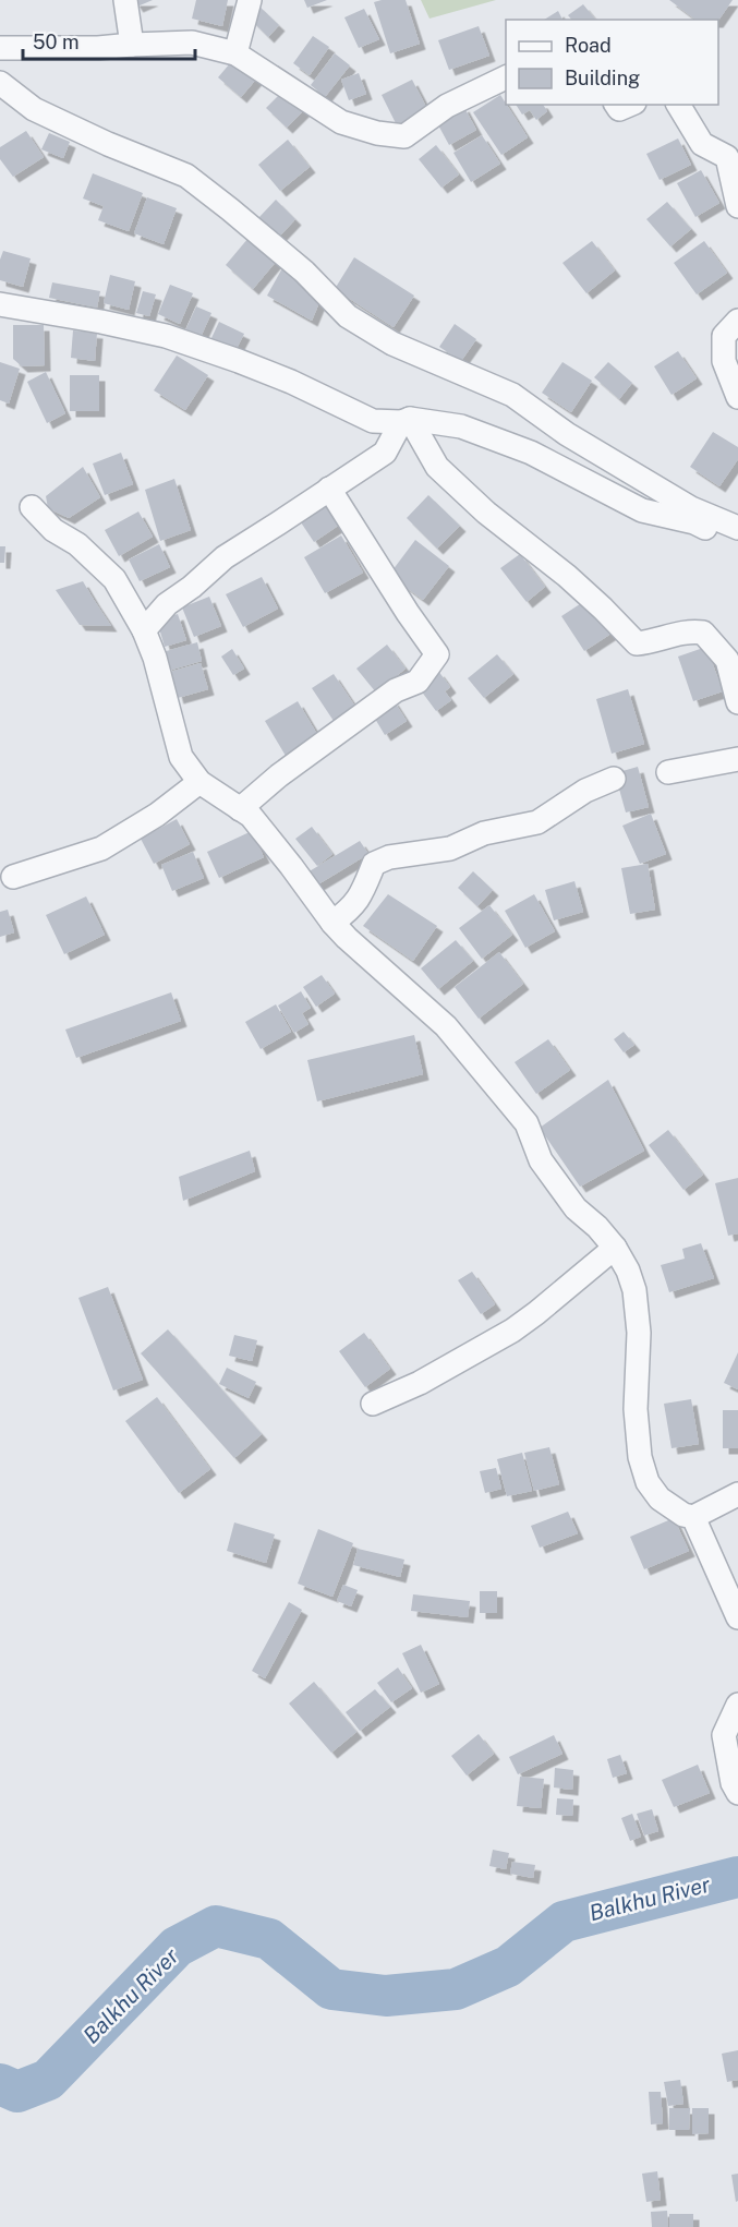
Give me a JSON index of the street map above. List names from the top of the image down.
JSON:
{
  "water": ["Balkhu River"],
  "legend": ["Road", "Building"],
  "scale_bar": "50 m"
}
